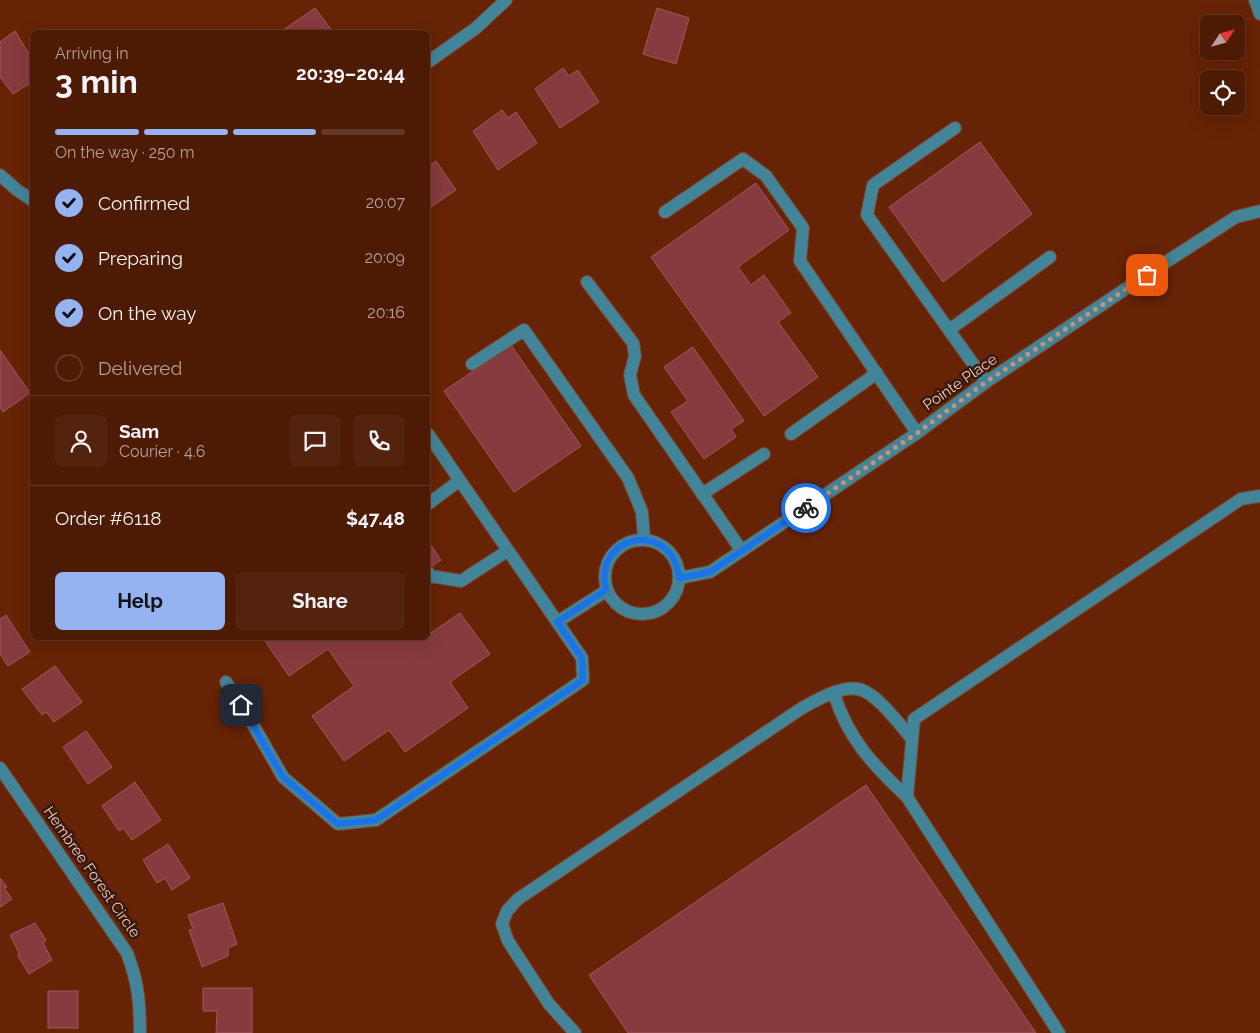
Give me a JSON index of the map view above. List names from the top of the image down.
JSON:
{
  "streets": {
    "street": ["Pointe Place", "Hembree Forest Circle"]
  },
  "north": "top right",
  "page": {
    "heading": ["3 min", "Arriving in", "20:39–20:44"],
    "panel": [
      "Sam",
      "Courier · 4.6",
      "Order #6118",
      "$47.48"
    ],
    "bar": "On the way · 250 m",
    "list": [
      ["Confirmed", "20:07"],
      ["Preparing", "20:09"],
      ["On the way", "20:16"],
      "Delivered"
    ],
    "buttons": ["Help", "Share"]
  }
}
